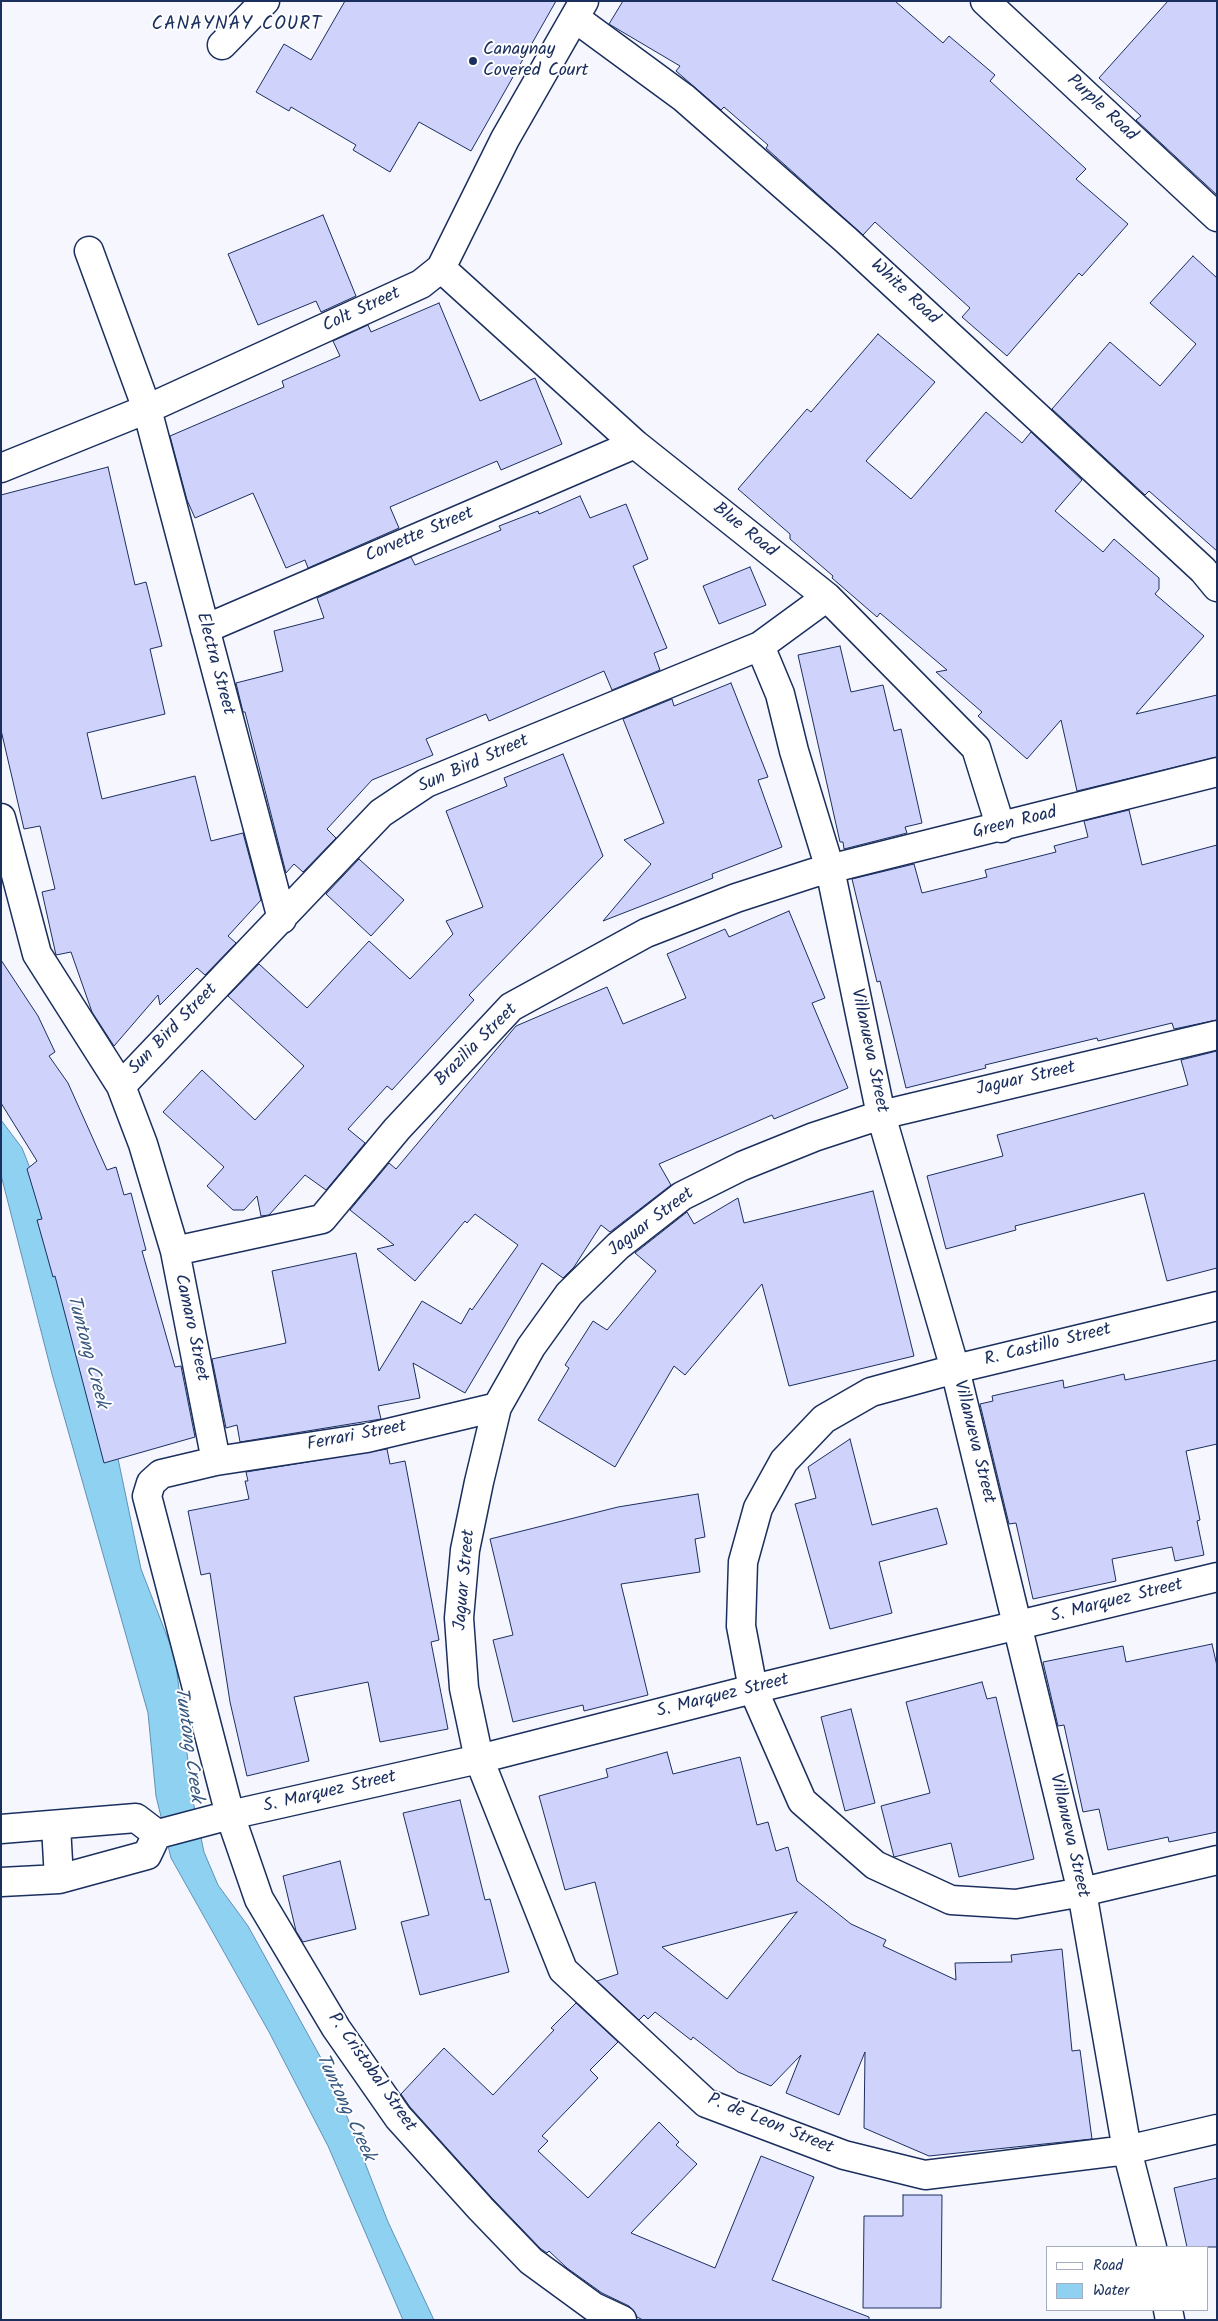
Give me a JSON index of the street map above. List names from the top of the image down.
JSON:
{
  "streets": {
    "street": [
      "Purple Road",
      "White Road",
      "Colt Street",
      "Blue Road",
      "Corvette Street",
      "Electra Street",
      "Sun Bird Street",
      "Green Road",
      "Brazilia Street",
      "Villanueva Street",
      "Jaguar Street",
      "Camaro Street",
      "R. Castillo Street",
      "Ferrari Street",
      "S. Marquez Street",
      "P. Cristobal Street",
      "P. de Leon Street"
    ]
  },
  "crossings": [
    ["White Road", "Colt Street"],
    ["Colt Street", "Blue Road"],
    ["Colt Street", "Electra Street"],
    ["Blue Road", "Corvette Street"],
    ["Blue Road", "Sun Bird Street"],
    ["Blue Road", "Green Road"],
    ["Corvette Street", "Electra Street"],
    ["Electra Street", "Sun Bird Street"],
    ["Sun Bird Street", "Villanueva Street"],
    ["Sun Bird Street", "Camaro Street"],
    ["Green Road", "Brazilia Street"],
    ["Green Road", "Villanueva Street"],
    ["Brazilia Street", "Villanueva Street"],
    ["Brazilia Street", "Camaro Street"],
    ["Villanueva Street", "Jaguar Street"],
    ["Villanueva Street", "R. Castillo Street"],
    ["Villanueva Street", "S. Marquez Street"],
    ["Villanueva Street", "P. de Leon Street"],
    ["Jaguar Street", "Ferrari Street"],
    ["Jaguar Street", "S. Marquez Street"],
    ["Jaguar Street", "P. de Leon Street"],
    ["Camaro Street", "Ferrari Street"],
    ["R. Castillo Street", "S. Marquez Street"],
    ["S. Marquez Street", "P. Cristobal Street"],
    ["S. Marquez Street", "P. de Leon Street"]
  ],
  "districts": ["CANAYNAY COURT"],
  "water": ["Tuntong Creek"],
  "places": ["Canaynay Covered Court"],
  "legend": ["Road", "Water"]
}
